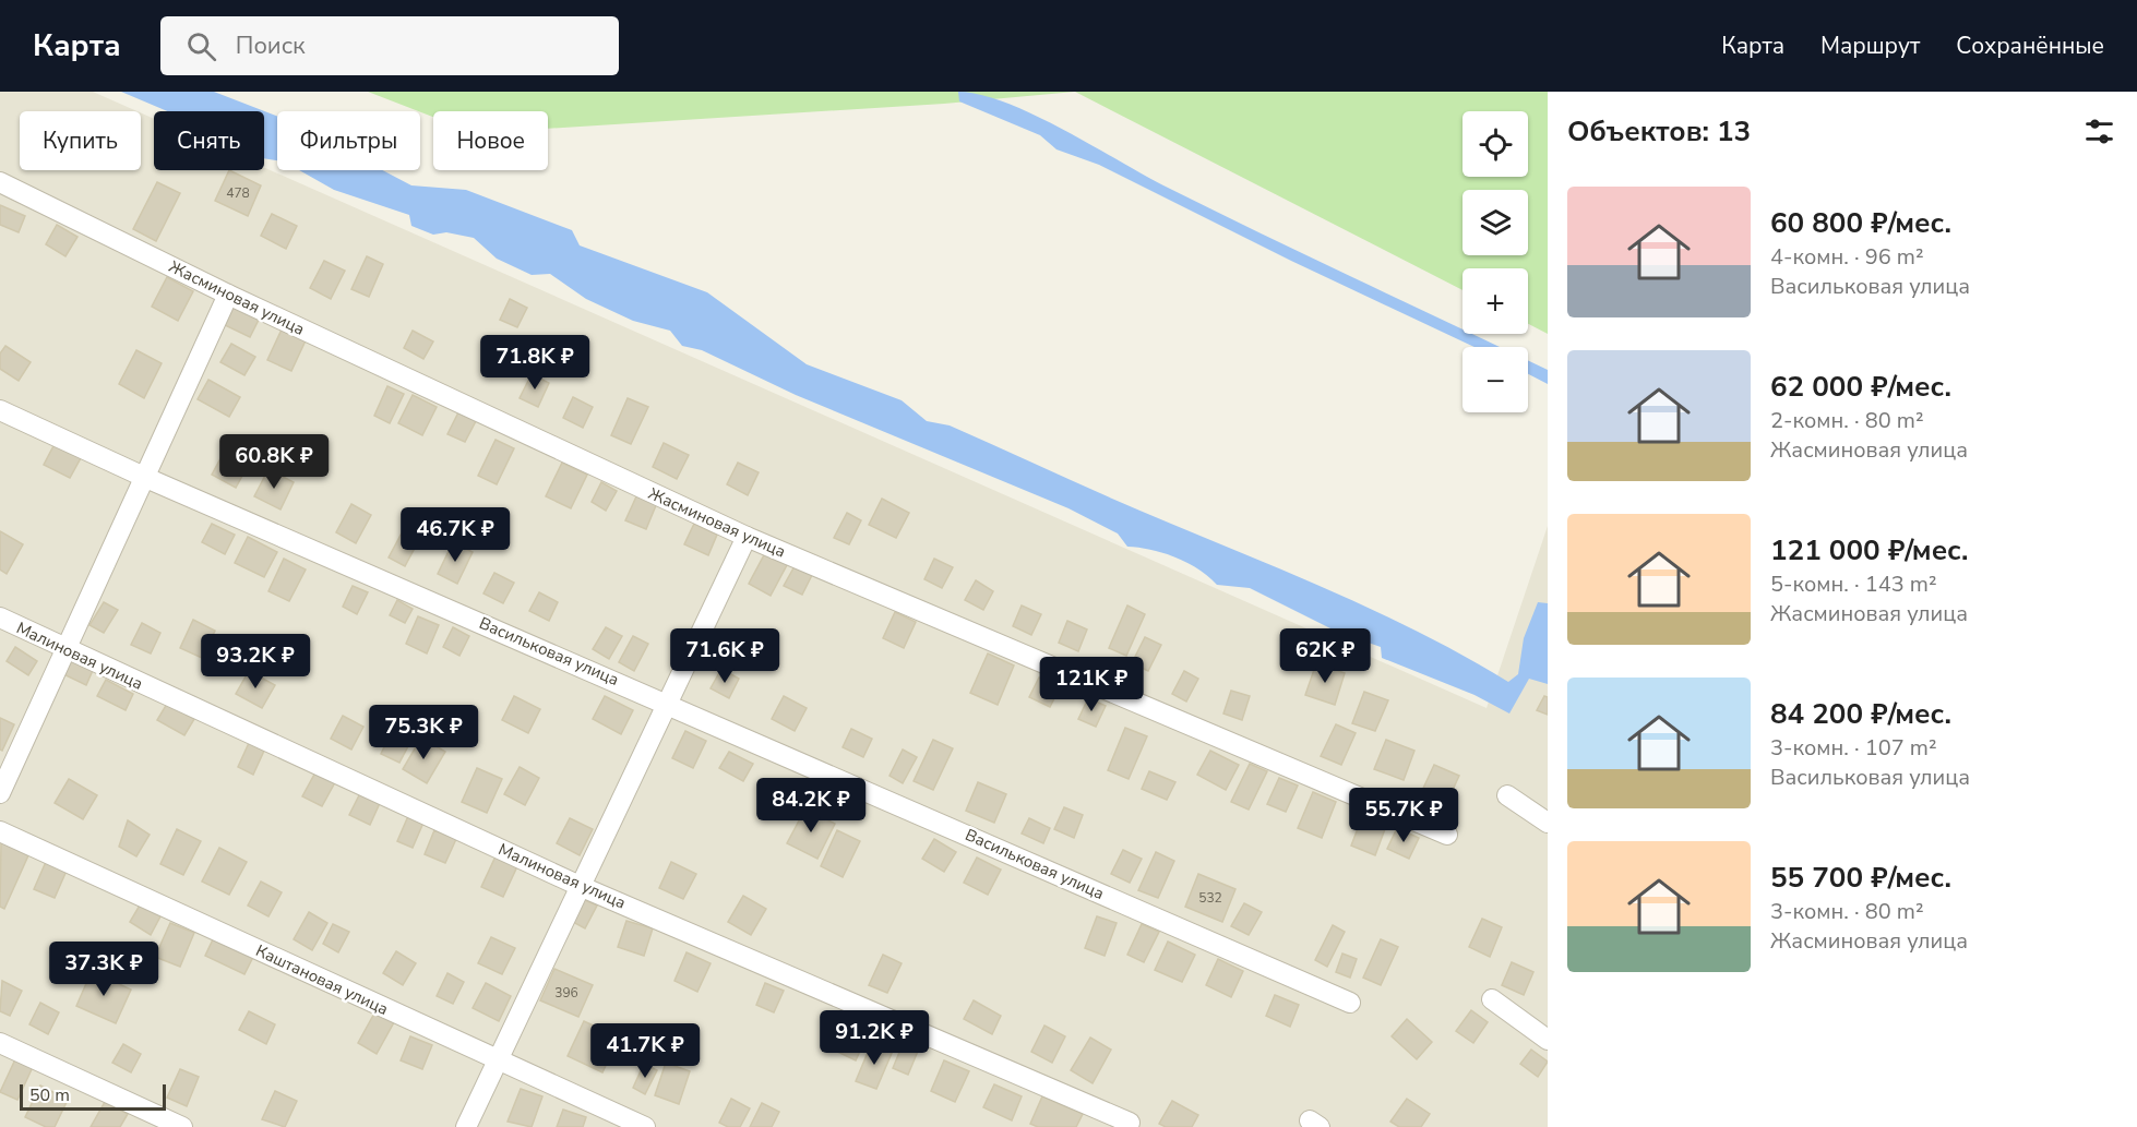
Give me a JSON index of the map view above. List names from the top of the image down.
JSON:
{
  "streets": {
    "street": [
      "Жасминовая улица",
      "Васильковая улица",
      "Малиновая улица",
      "Каштановая улица"
    ]
  },
  "house_numbers": ["478", "532", "396"],
  "scale_bar": "50 m",
  "page": {
    "header": "Карта",
    "search": "Поиск",
    "nav": ["Карта", "Маршрут", "Сохранённые"],
    "heading": "Объектов: 13",
    "map_buttons": ["+", "−"],
    "chip": [
      "Купить",
      "Снять",
      "Фильтры",
      "Новое"
    ],
    "list": [
      {
        "name": "60 800 ₽/мес.",
        "note": "4-комн. · 96 m² · Васильковая улица"
      },
      {
        "name": "62 000 ₽/мес.",
        "note": "2-комн. · 80 m² · Жасминовая улица"
      },
      {
        "name": "121 000 ₽/мес.",
        "note": "5-комн. · 143 m² · Жасминовая улица"
      },
      {
        "name": "84 200 ₽/мес.",
        "note": "3-комн. · 107 m² · Васильковая улица"
      },
      {
        "name": "55 700 ₽/мес.",
        "note": "3-комн. · 80 m² · Жасминовая улица"
      }
    ],
    "price": [
      "71.8K ₽",
      "60.8K ₽",
      "46.7K ₽",
      "71.6K ₽",
      "62K ₽",
      "93.2K ₽",
      "121K ₽",
      "75.3K ₽",
      "84.2K ₽",
      "55.7K ₽",
      "37.3K ₽",
      "91.2K ₽",
      "41.7K ₽"
    ],
    "scale": "50 m"
  }
}
